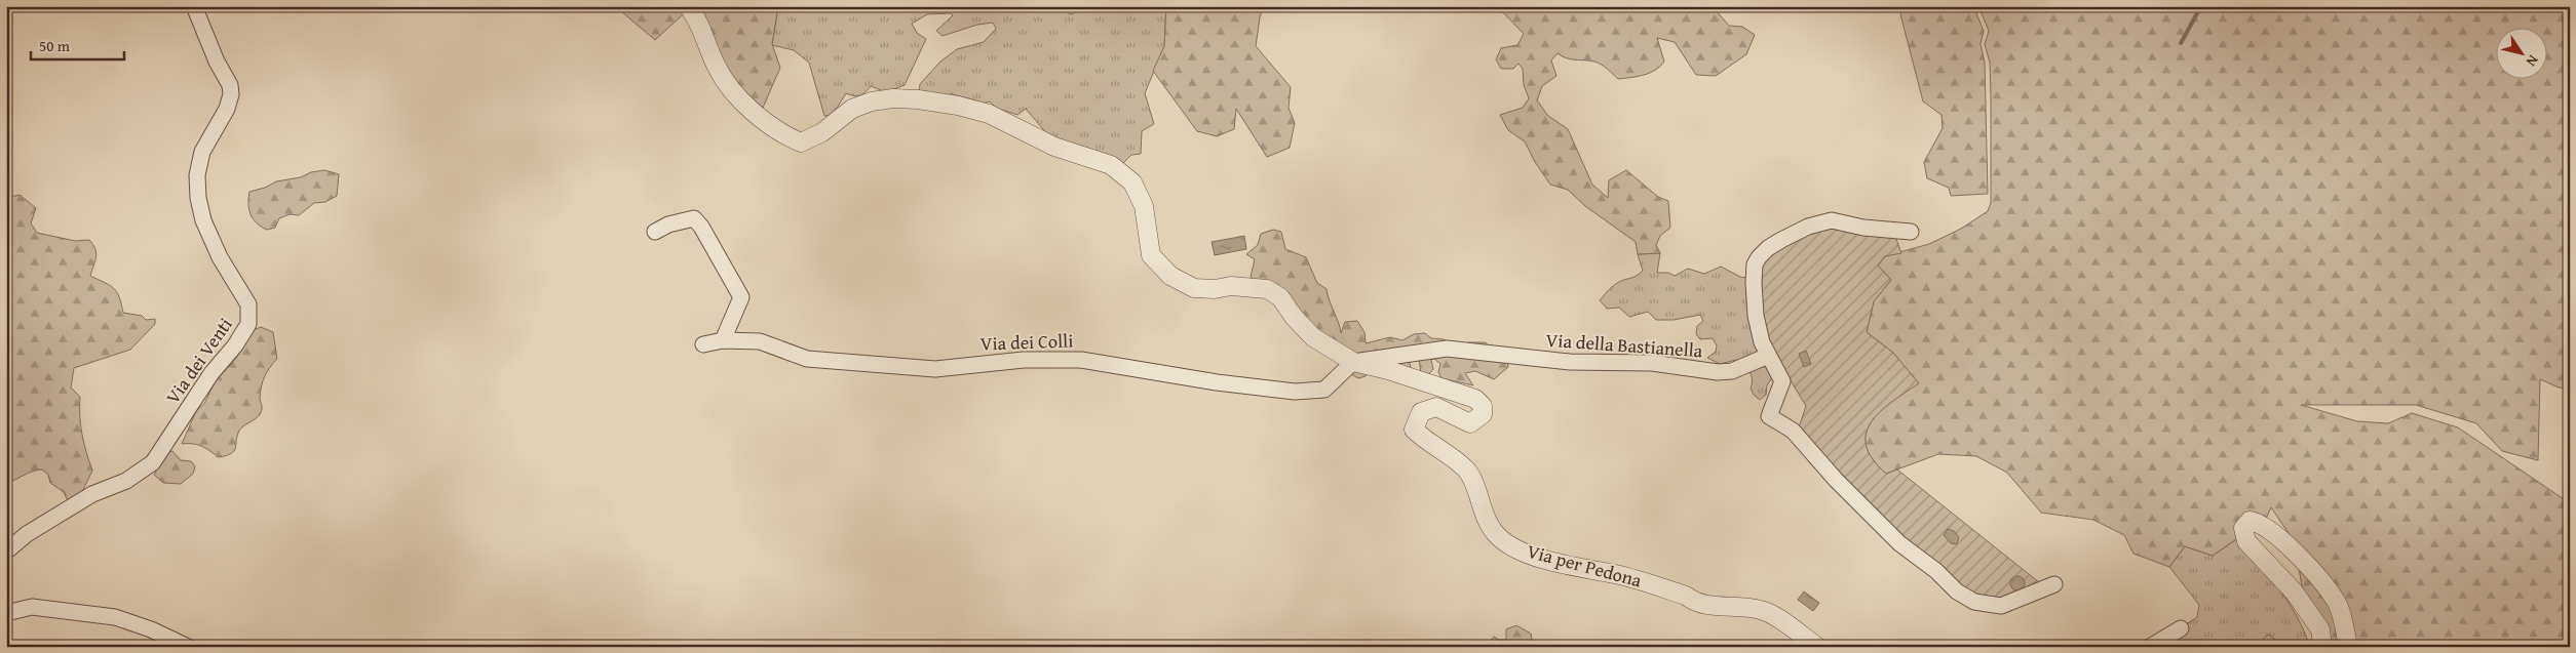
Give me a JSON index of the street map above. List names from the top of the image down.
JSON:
{
  "streets": {
    "street": [
      "Via dei Colli",
      "Via della Bastianella",
      "Via dei Venti",
      "Via per Pedona"
    ]
  },
  "crossings": [
    ["Via dei Colli", "Via della Bastianella"],
    ["Via dei Colli", "Via per Pedona"],
    ["Via della Bastianella", "Via per Pedona"]
  ],
  "scale_bar": "50 m",
  "north": "bottom right"
}
